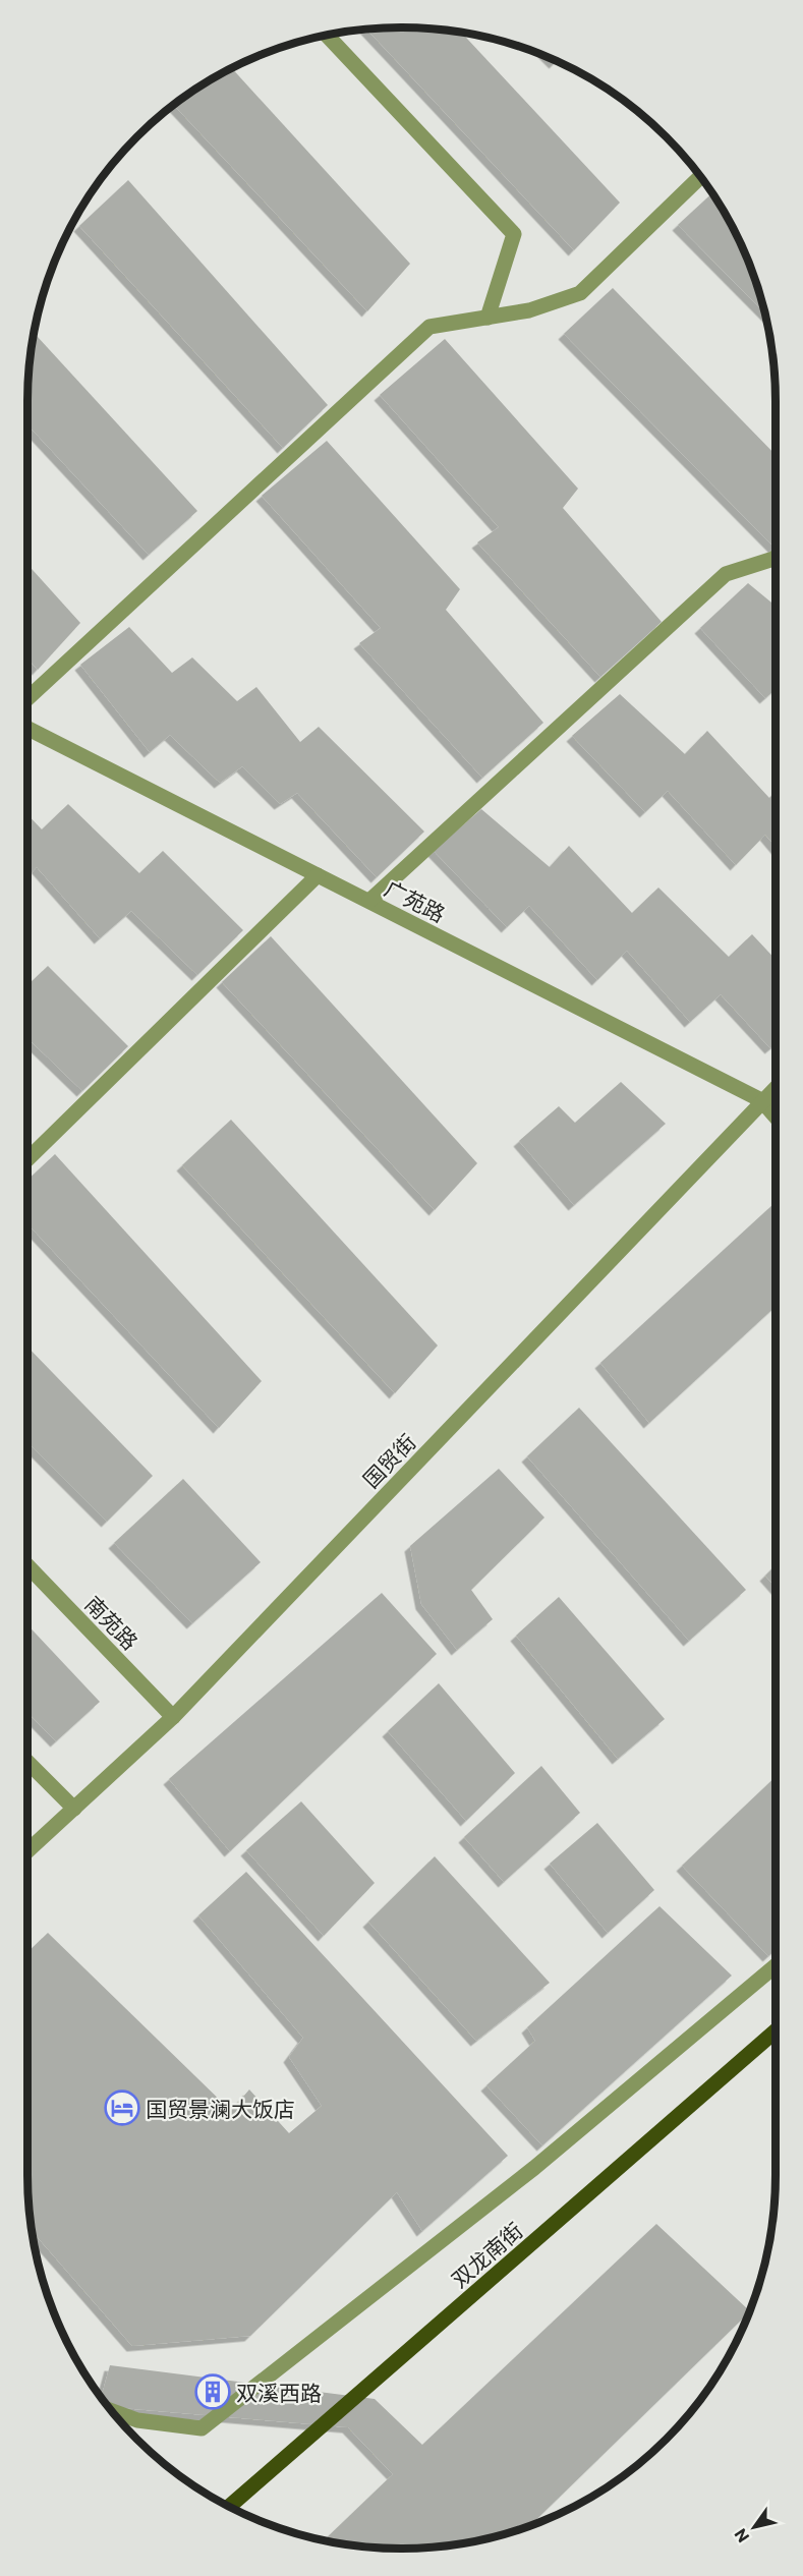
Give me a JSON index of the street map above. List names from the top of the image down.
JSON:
{
  "streets": {
    "main road": ["双龙南街"],
    "street": ["广苑路", "国贸街", "南苑路"]
  },
  "crossings": [
    ["广苑路", "国贸街"],
    ["国贸街", "南苑路"]
  ],
  "places": {
    "hotel": ["国贸景澜大饭店"],
    "building": ["双溪西路"]
  },
  "north": "bottom left"
}
